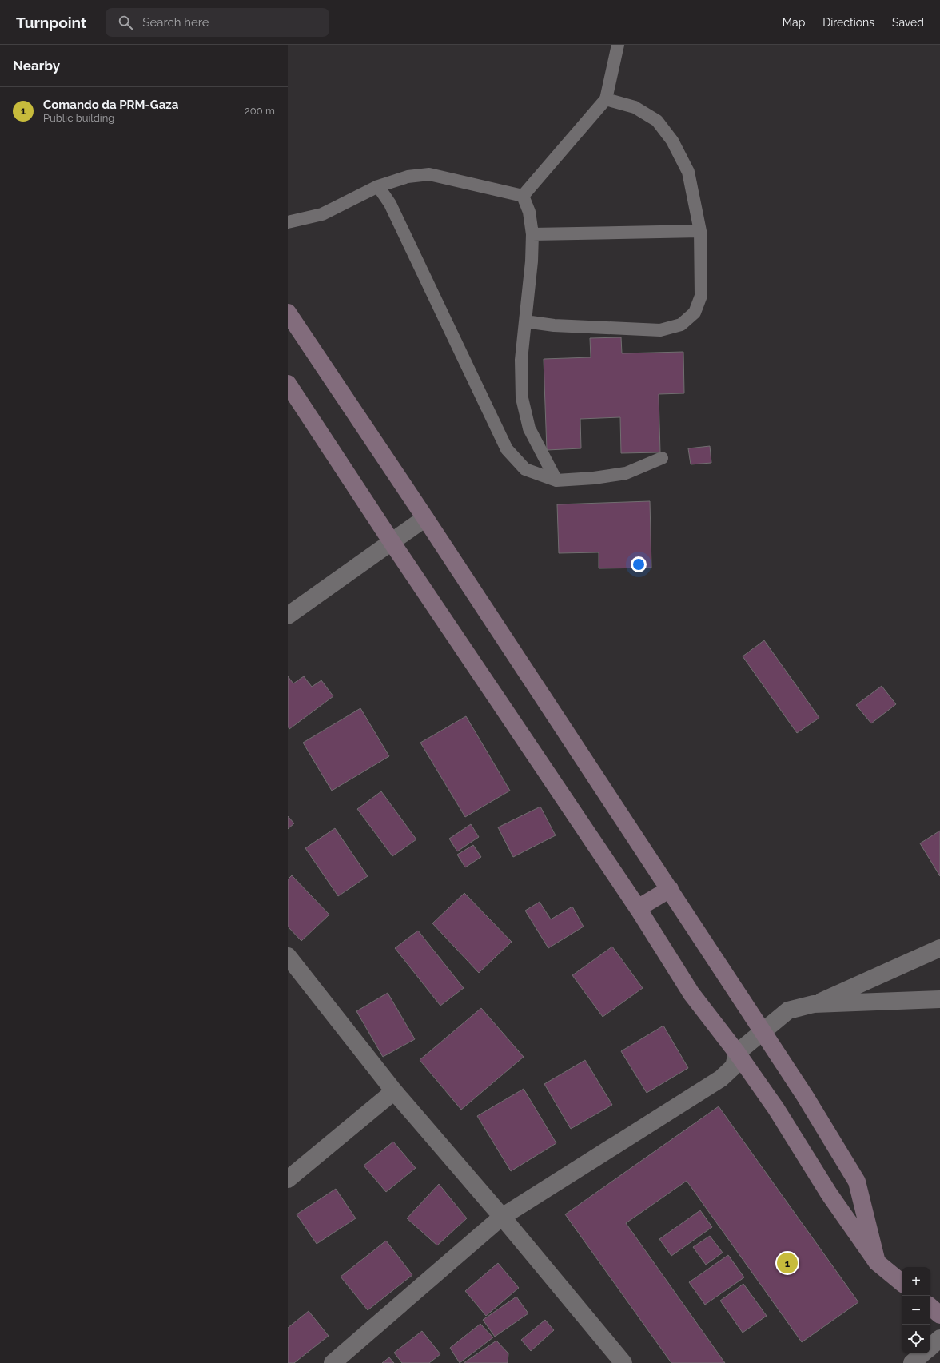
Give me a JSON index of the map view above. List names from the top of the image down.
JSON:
{
  "page": {
    "header": "Turnpoint",
    "search": "Search here",
    "nav": ["Map", "Directions", "Saved"],
    "heading": "Nearby",
    "list": [
      {
        "mark": "1",
        "name": "Comando da PRM-Gaza",
        "note": "Public building",
        "value": "200 m"
      }
    ],
    "pins": "1",
    "map_buttons": ["+", "−"]
  }
}
